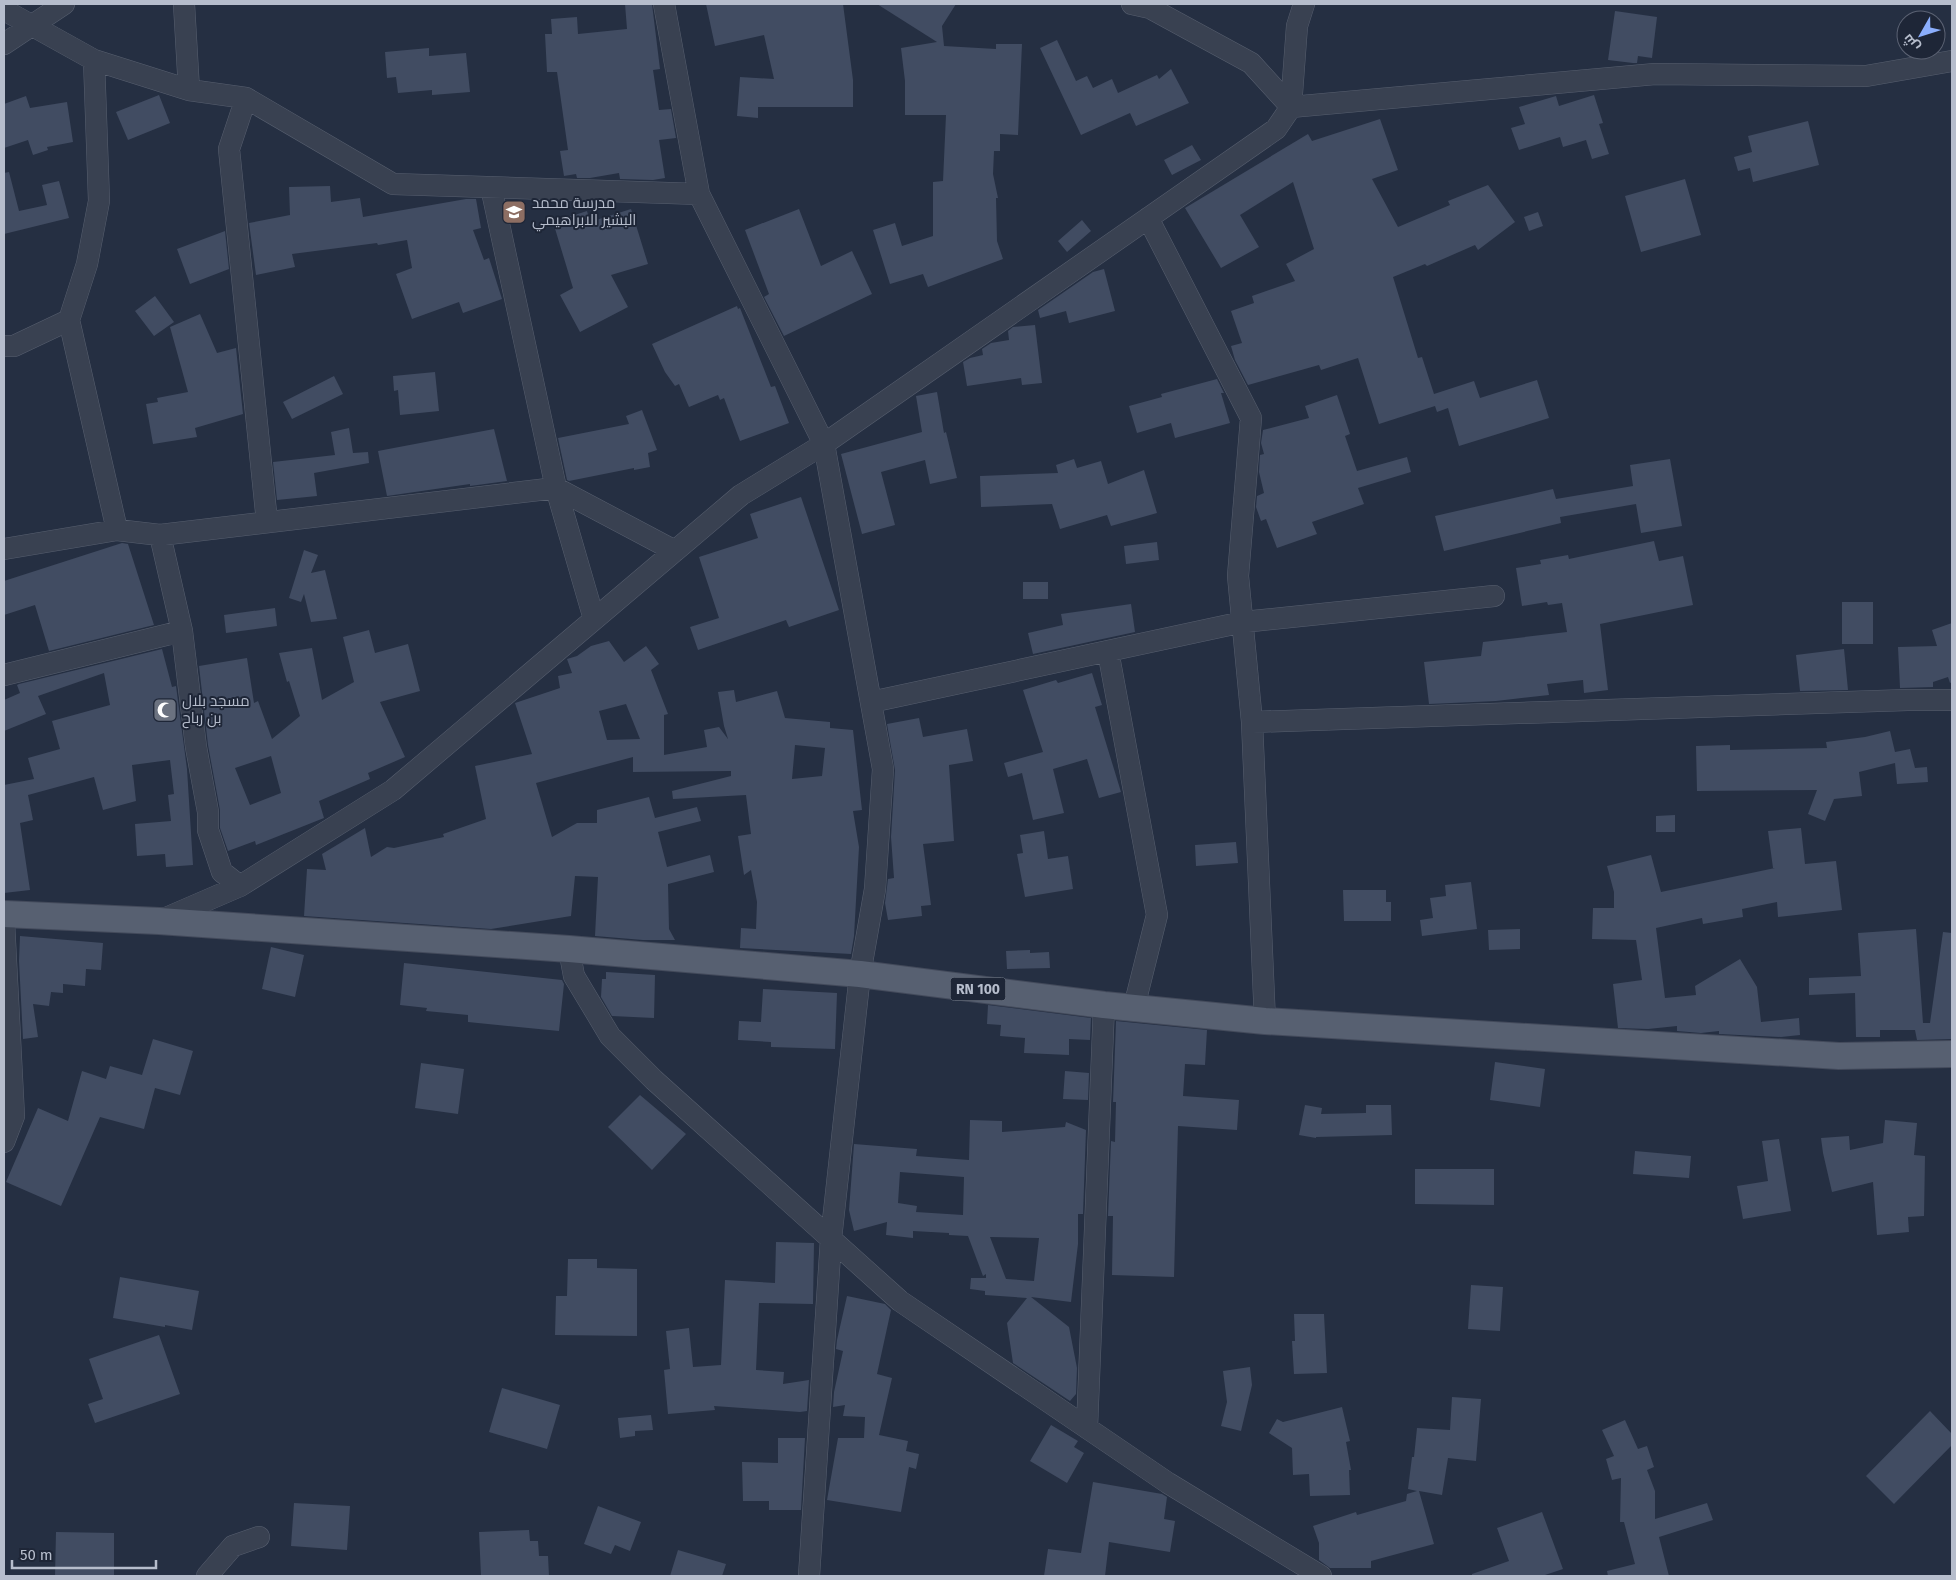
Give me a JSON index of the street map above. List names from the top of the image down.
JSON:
{
  "streets": {
    "main road": ["RN 100"]
  },
  "places": {
    "school or university": ["مدرسة محمد البشير الابراهيمي"],
    "mosque": ["مسجد بلال بن رباح"]
  },
  "scale_bar": "50 m",
  "north": "bottom left"
}
